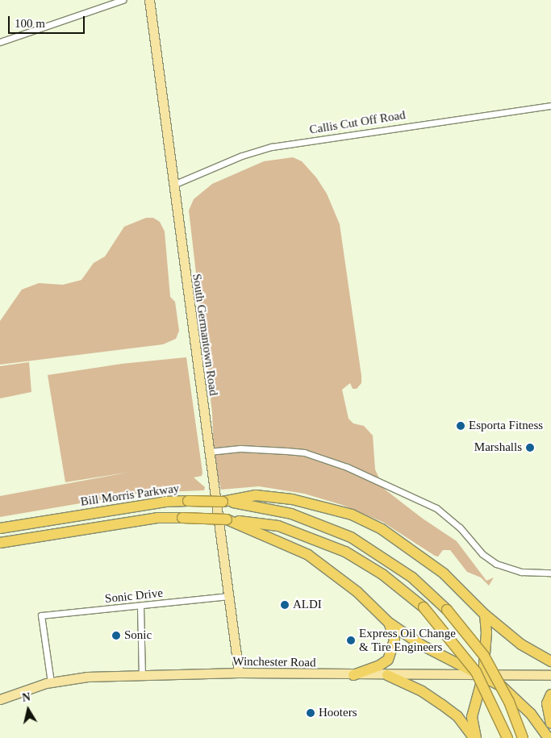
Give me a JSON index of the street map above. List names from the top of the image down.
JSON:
{
  "streets": {
    "highway": ["Bill Morris Parkway"],
    "main road": ["South Germantown Road", "Winchester Road"],
    "street": ["Callis Cut Off Road", "Sonic Drive"]
  },
  "crossings": [
    ["Callis Cut Off Road", "South Germantown Road"],
    ["South Germantown Road", "Sonic Drive"],
    ["South Germantown Road", "Winchester Road"],
    ["Sonic Drive", "Winchester Road"]
  ],
  "places": [
    "Esporta Fitness",
    "Marshalls",
    "ALDI",
    "Sonic",
    "Express Oil Change & Tire Engineers",
    "Hooters"
  ],
  "scale_bar": "100 m",
  "north": "top"
}
